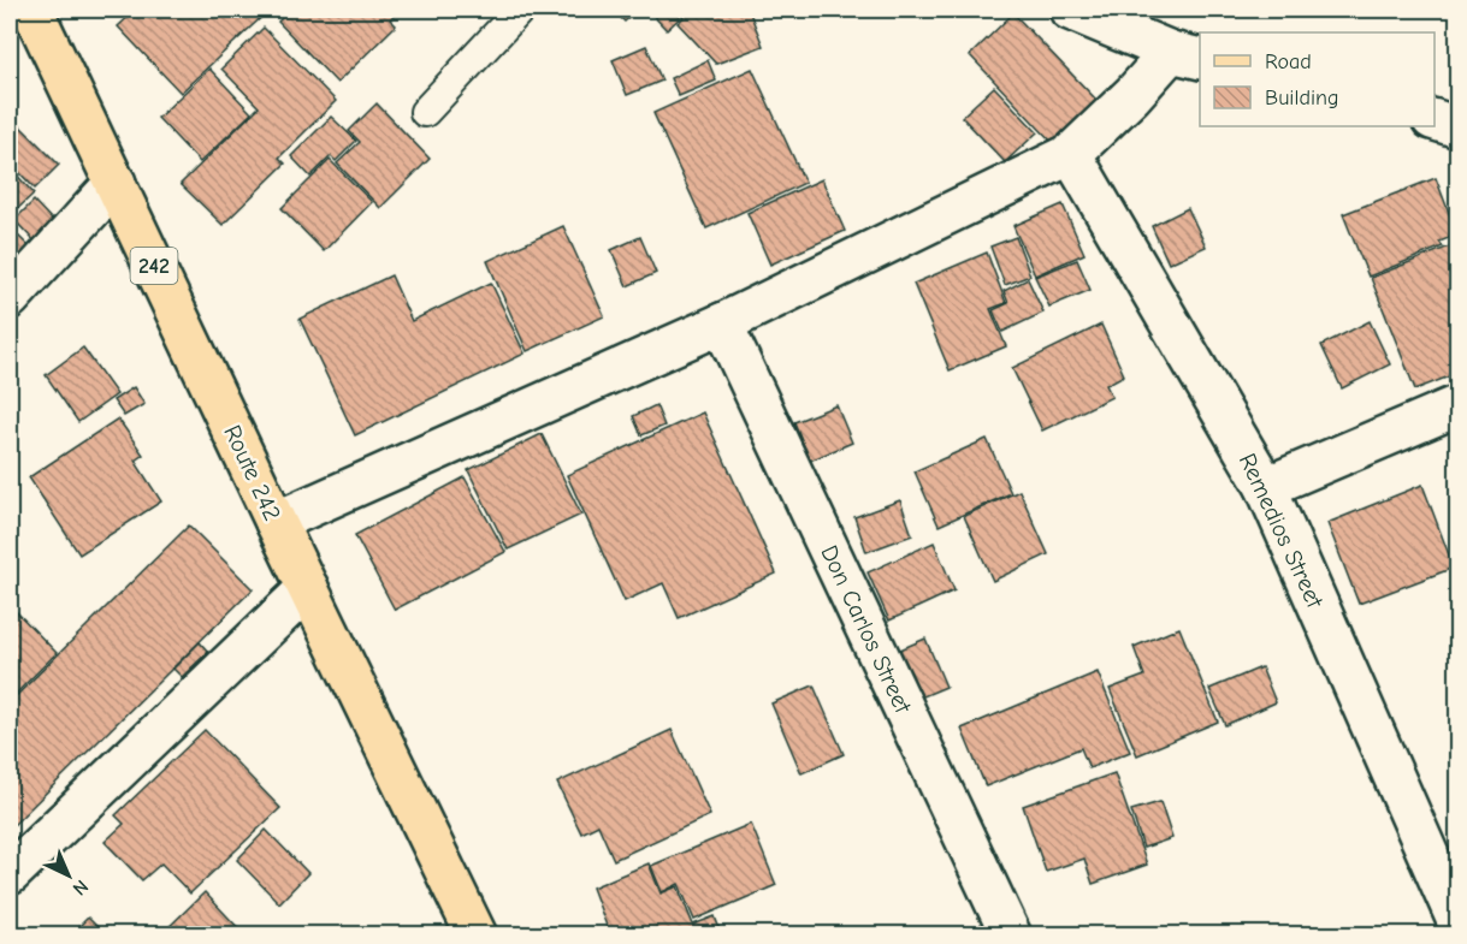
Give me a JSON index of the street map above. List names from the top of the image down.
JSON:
{
  "streets": {
    "main road": ["242", "Route 242"],
    "street": ["Remedios Street", "Don Carlos Street"]
  },
  "legend": ["Road", "Building"],
  "north": "bottom right"
}
